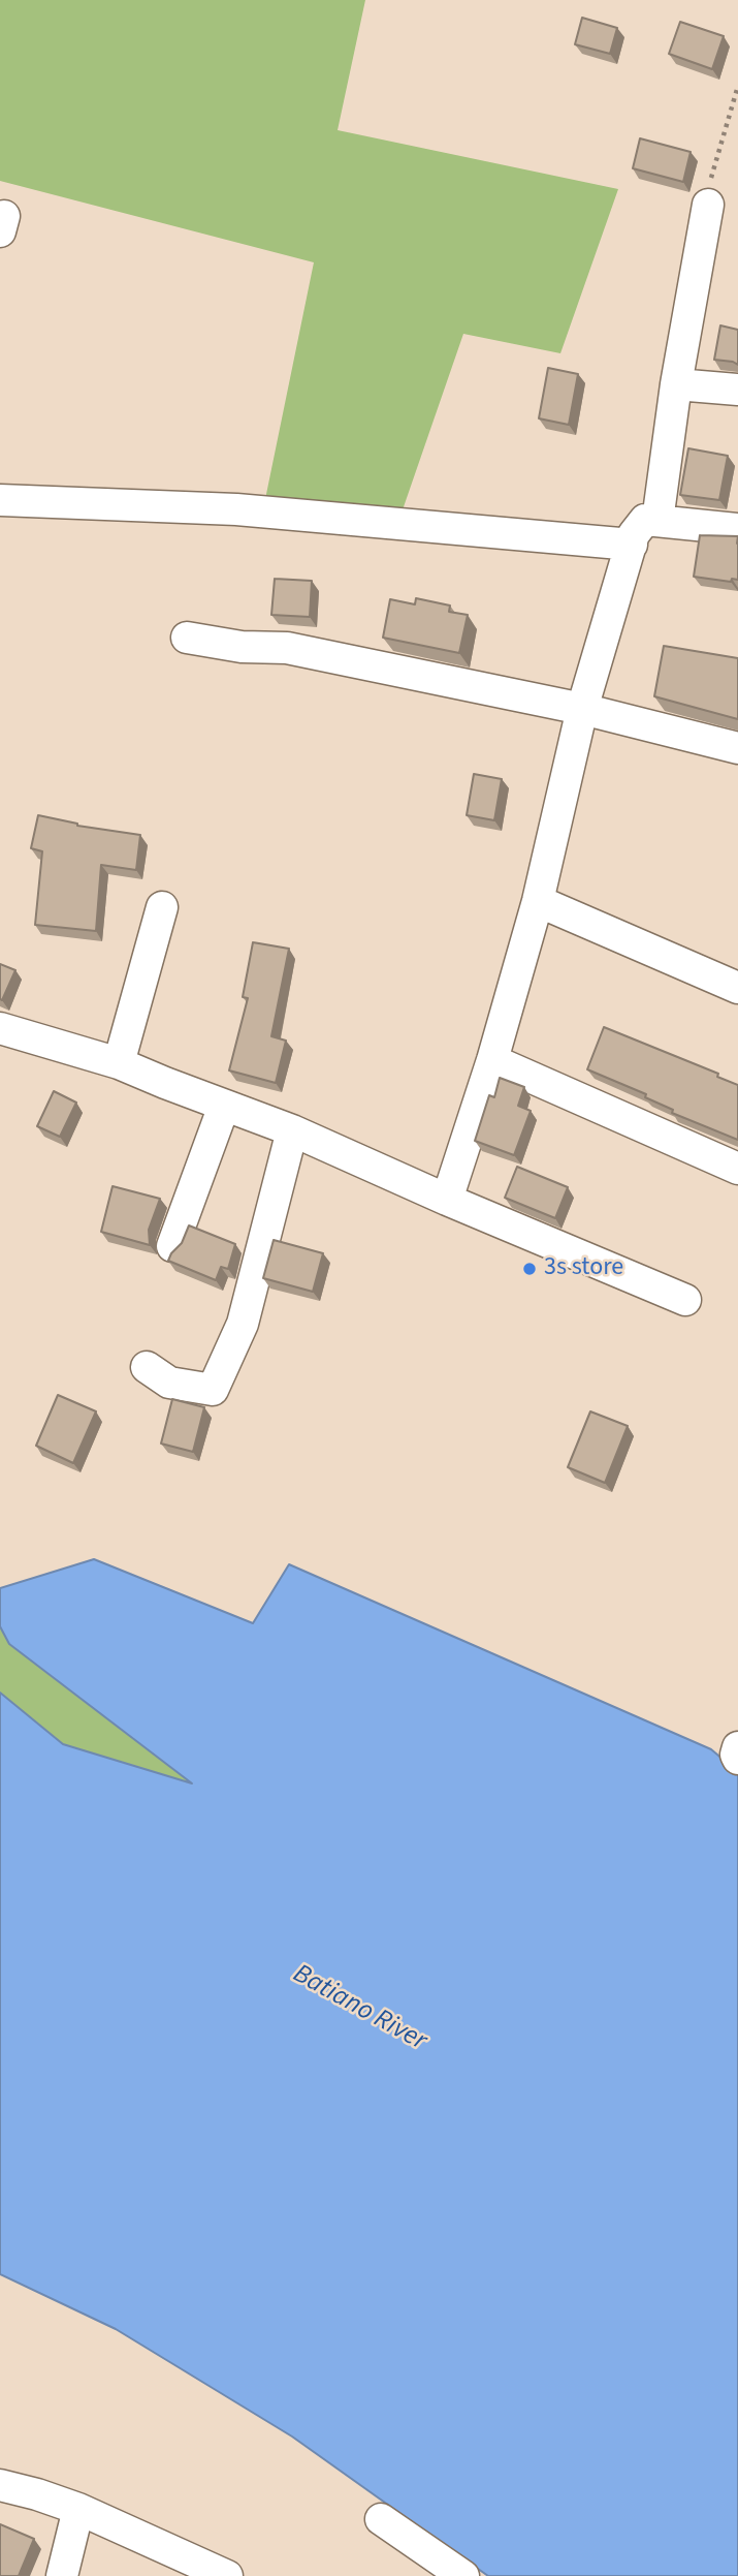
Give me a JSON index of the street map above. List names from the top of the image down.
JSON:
{
  "water": ["Batiano River"],
  "places": ["3s store"]
}
